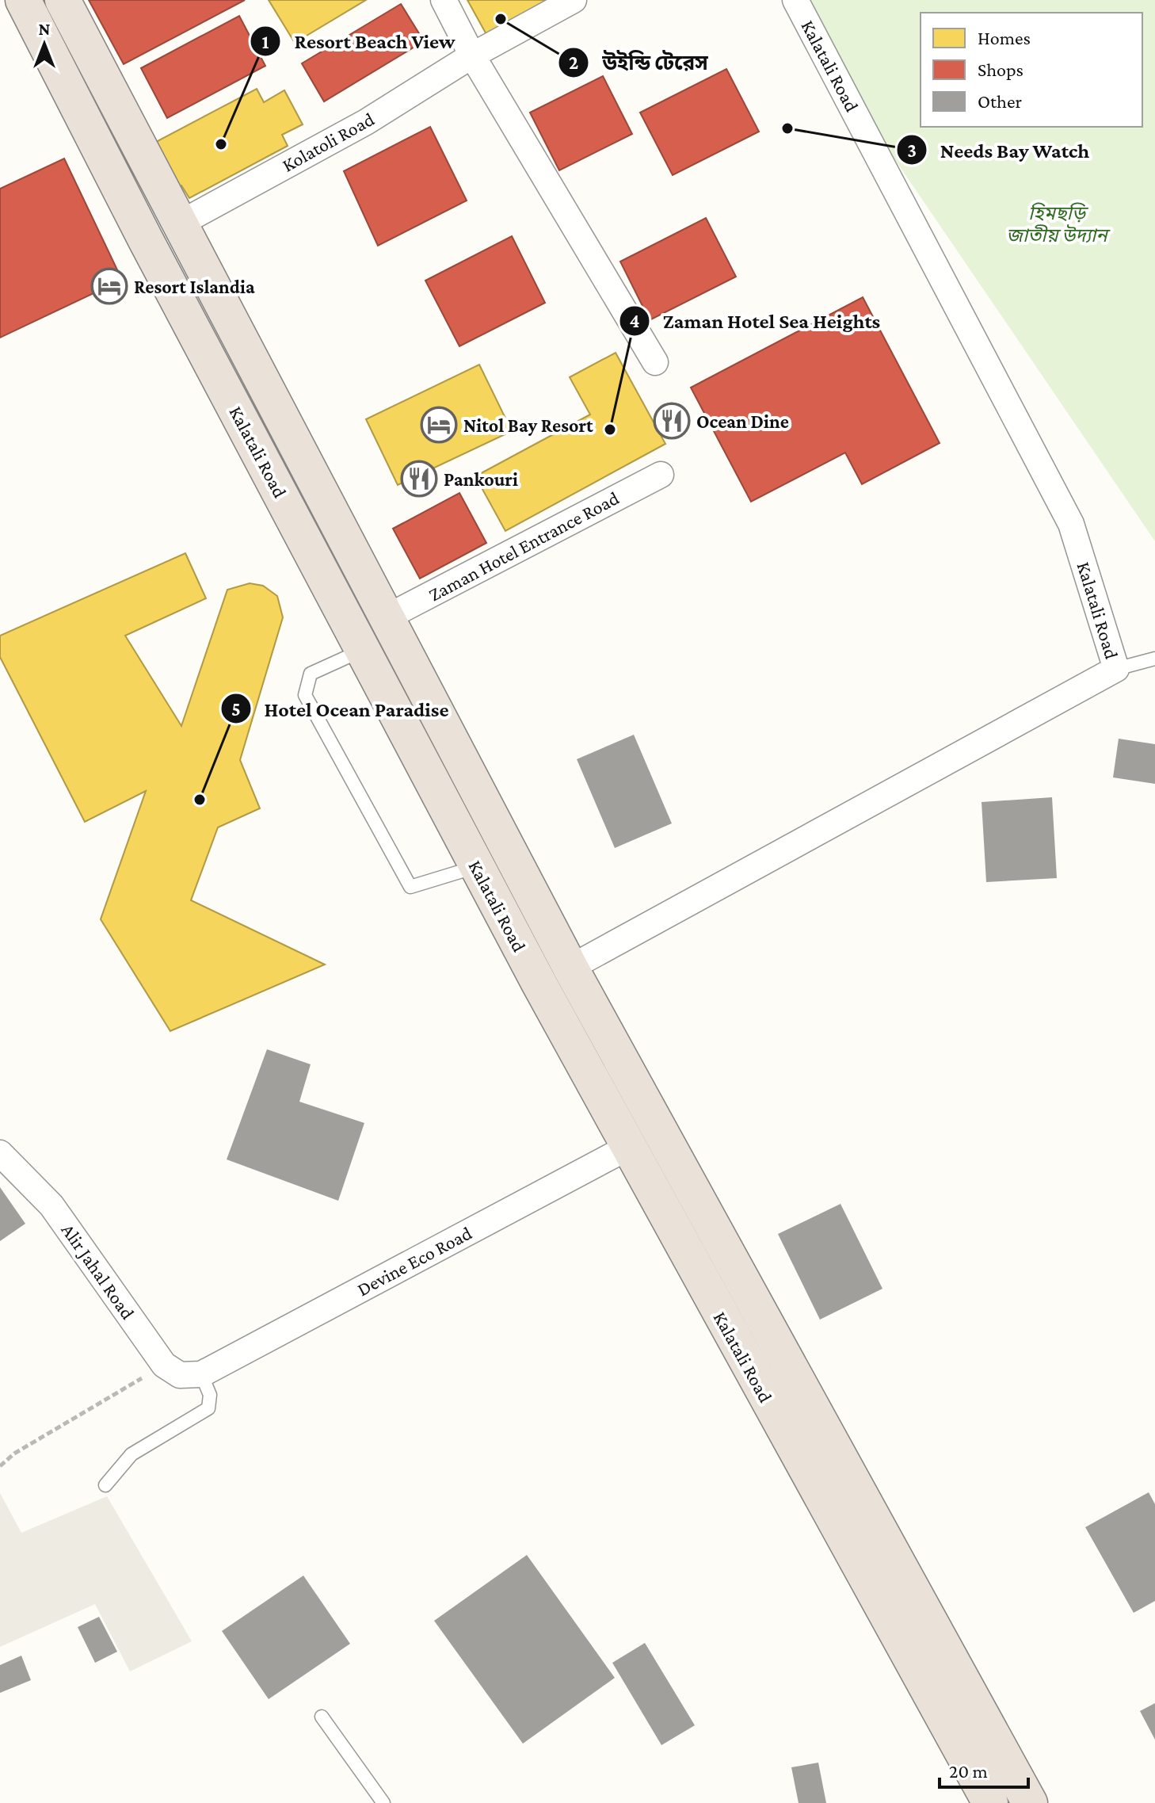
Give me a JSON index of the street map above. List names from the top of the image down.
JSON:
{
  "streets": {
    "highway": ["Kalatali Road"],
    "street": [
      "Kolatoli Road",
      "Zaman Hotel Entrance Road",
      "Devine Eco Road",
      "Alir Jahal Road"
    ]
  },
  "crossings": [
    ["Kalatali Road", "Kolatoli Road"],
    ["Kalatali Road", "Zaman Hotel Entrance Road"],
    ["Kalatali Road", "Devine Eco Road"]
  ],
  "parks": ["হিমছড়ি জাতীয় উদ্যান"],
  "places": {
    "other": [
      "উইন্ডি টেরেস",
      "Needs Bay Watch",
      "Resort Beach View",
      "Zaman Hotel Sea Heights",
      "Hotel Ocean Paradise"
    ],
    "hotel": ["Resort Islandia", "Nitol Bay Resort"],
    "restaurant": ["Ocean Dine", "Pankouri"]
  },
  "legend": ["Homes", "Shops", "Other"],
  "scale_bar": "20 m",
  "north": "top"
}
